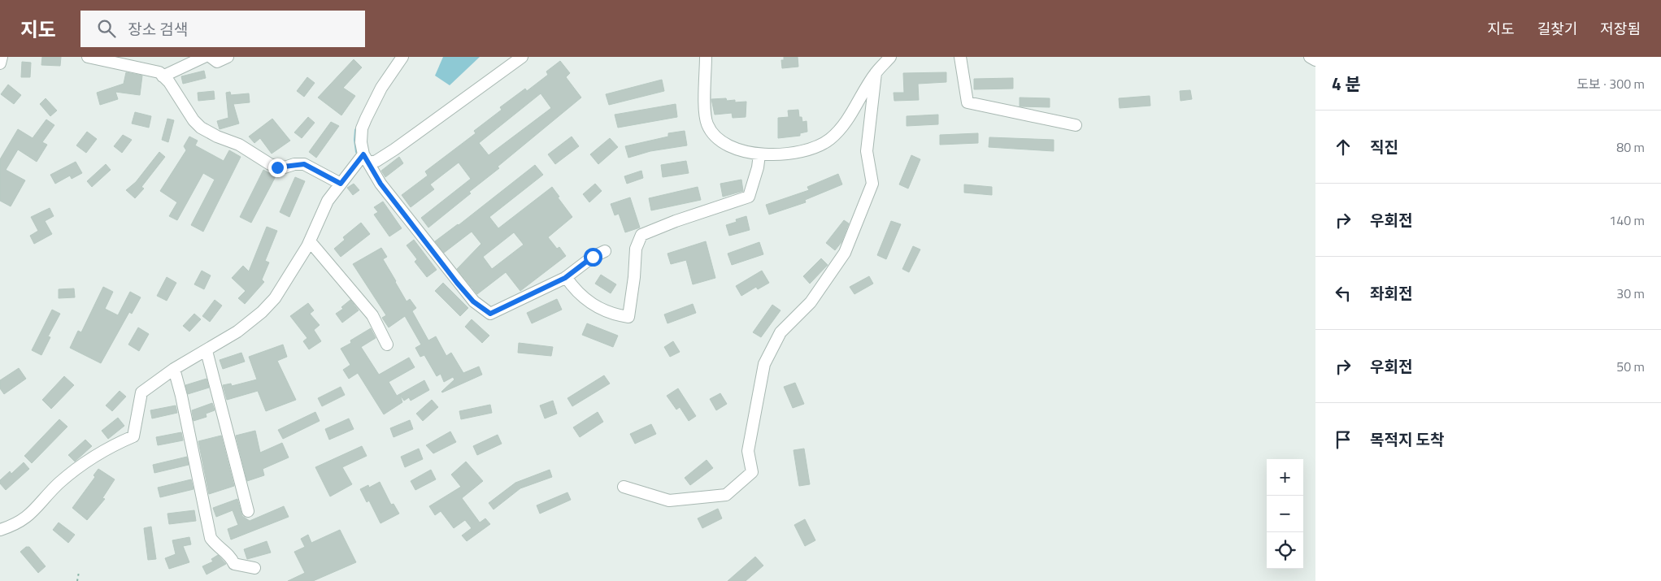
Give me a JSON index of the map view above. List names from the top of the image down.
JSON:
{
  "page": {
    "header": "지도",
    "search": "장소 검색",
    "nav": ["지도", "길찾기", "저장됨"],
    "heading": ["4 분", "도보 · 300 m"],
    "list": [
      ["직진", "80 m"],
      ["우회전", "140 m"],
      ["좌회전", "30 m"],
      ["우회전", "50 m"],
      "목적지 도착"
    ],
    "map_buttons": ["+", "−"]
  }
}
